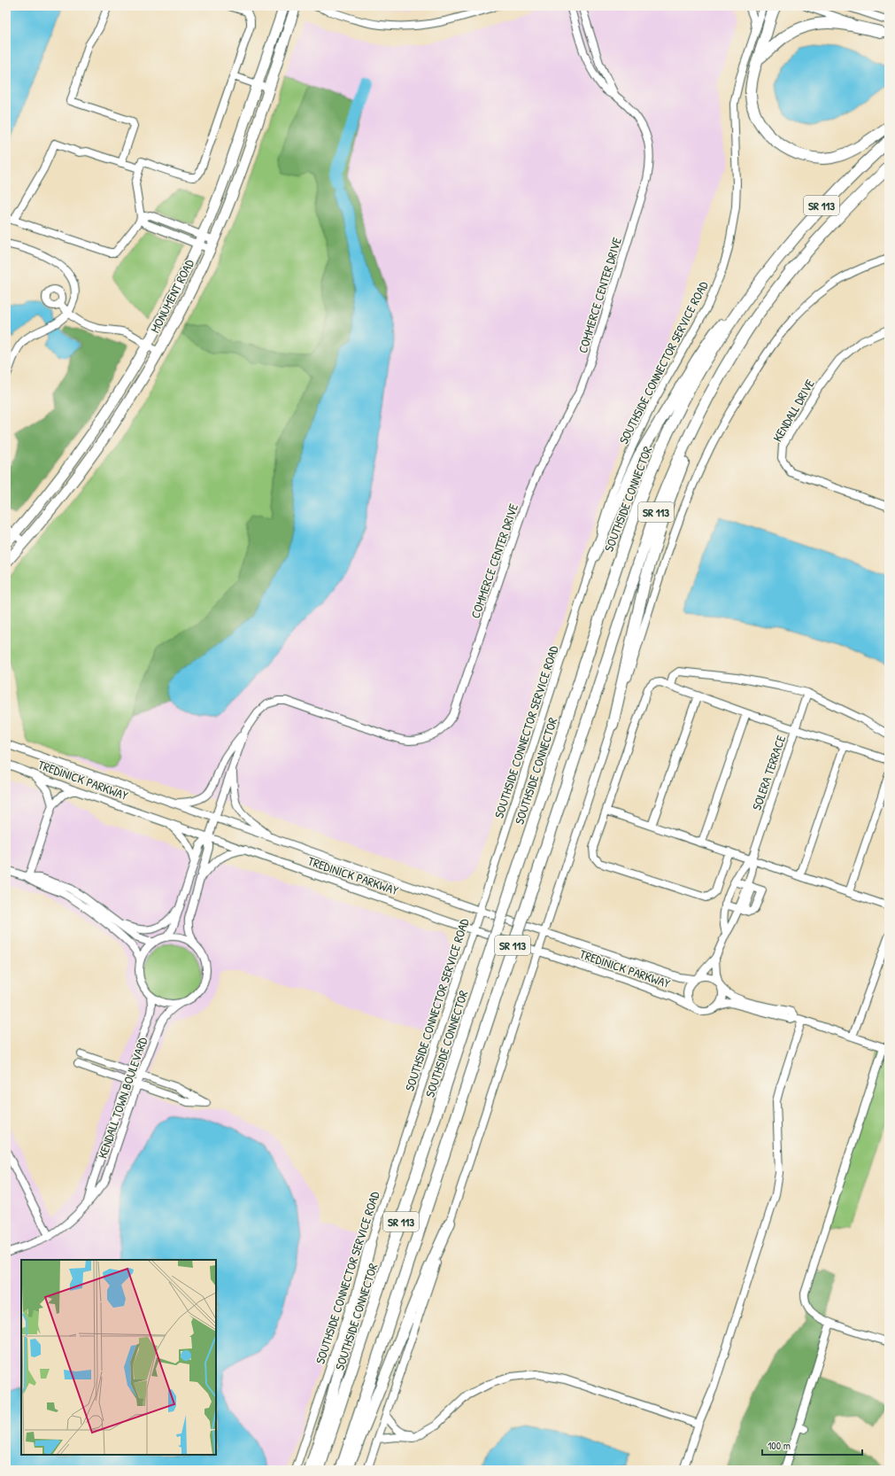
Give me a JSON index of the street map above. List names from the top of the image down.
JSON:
{
  "streets": {
    "highway": ["SR 113", "SOUTHSIDE CONNECTOR"],
    "main road": ["MONUMENT ROAD"],
    "street": [
      "COMMERCE CENTER DRIVE",
      "SOUTHSIDE CONNECTOR SERVICE ROAD",
      "KENDALL DRIVE",
      "SOLERA TERRACE",
      "TREDINICK PARKWAY",
      "KENDALL TOWN BOULEVARD"
    ]
  },
  "crossings": [
    ["COMMERCE CENTER DRIVE", "TREDINICK PARKWAY"],
    ["COMMERCE CENTER DRIVE", "KENDALL TOWN BOULEVARD"],
    ["SOUTHSIDE CONNECTOR SERVICE ROAD", "TREDINICK PARKWAY"],
    ["SOLERA TERRACE", "TREDINICK PARKWAY"]
  ],
  "scale_bar": "100 m"
}
